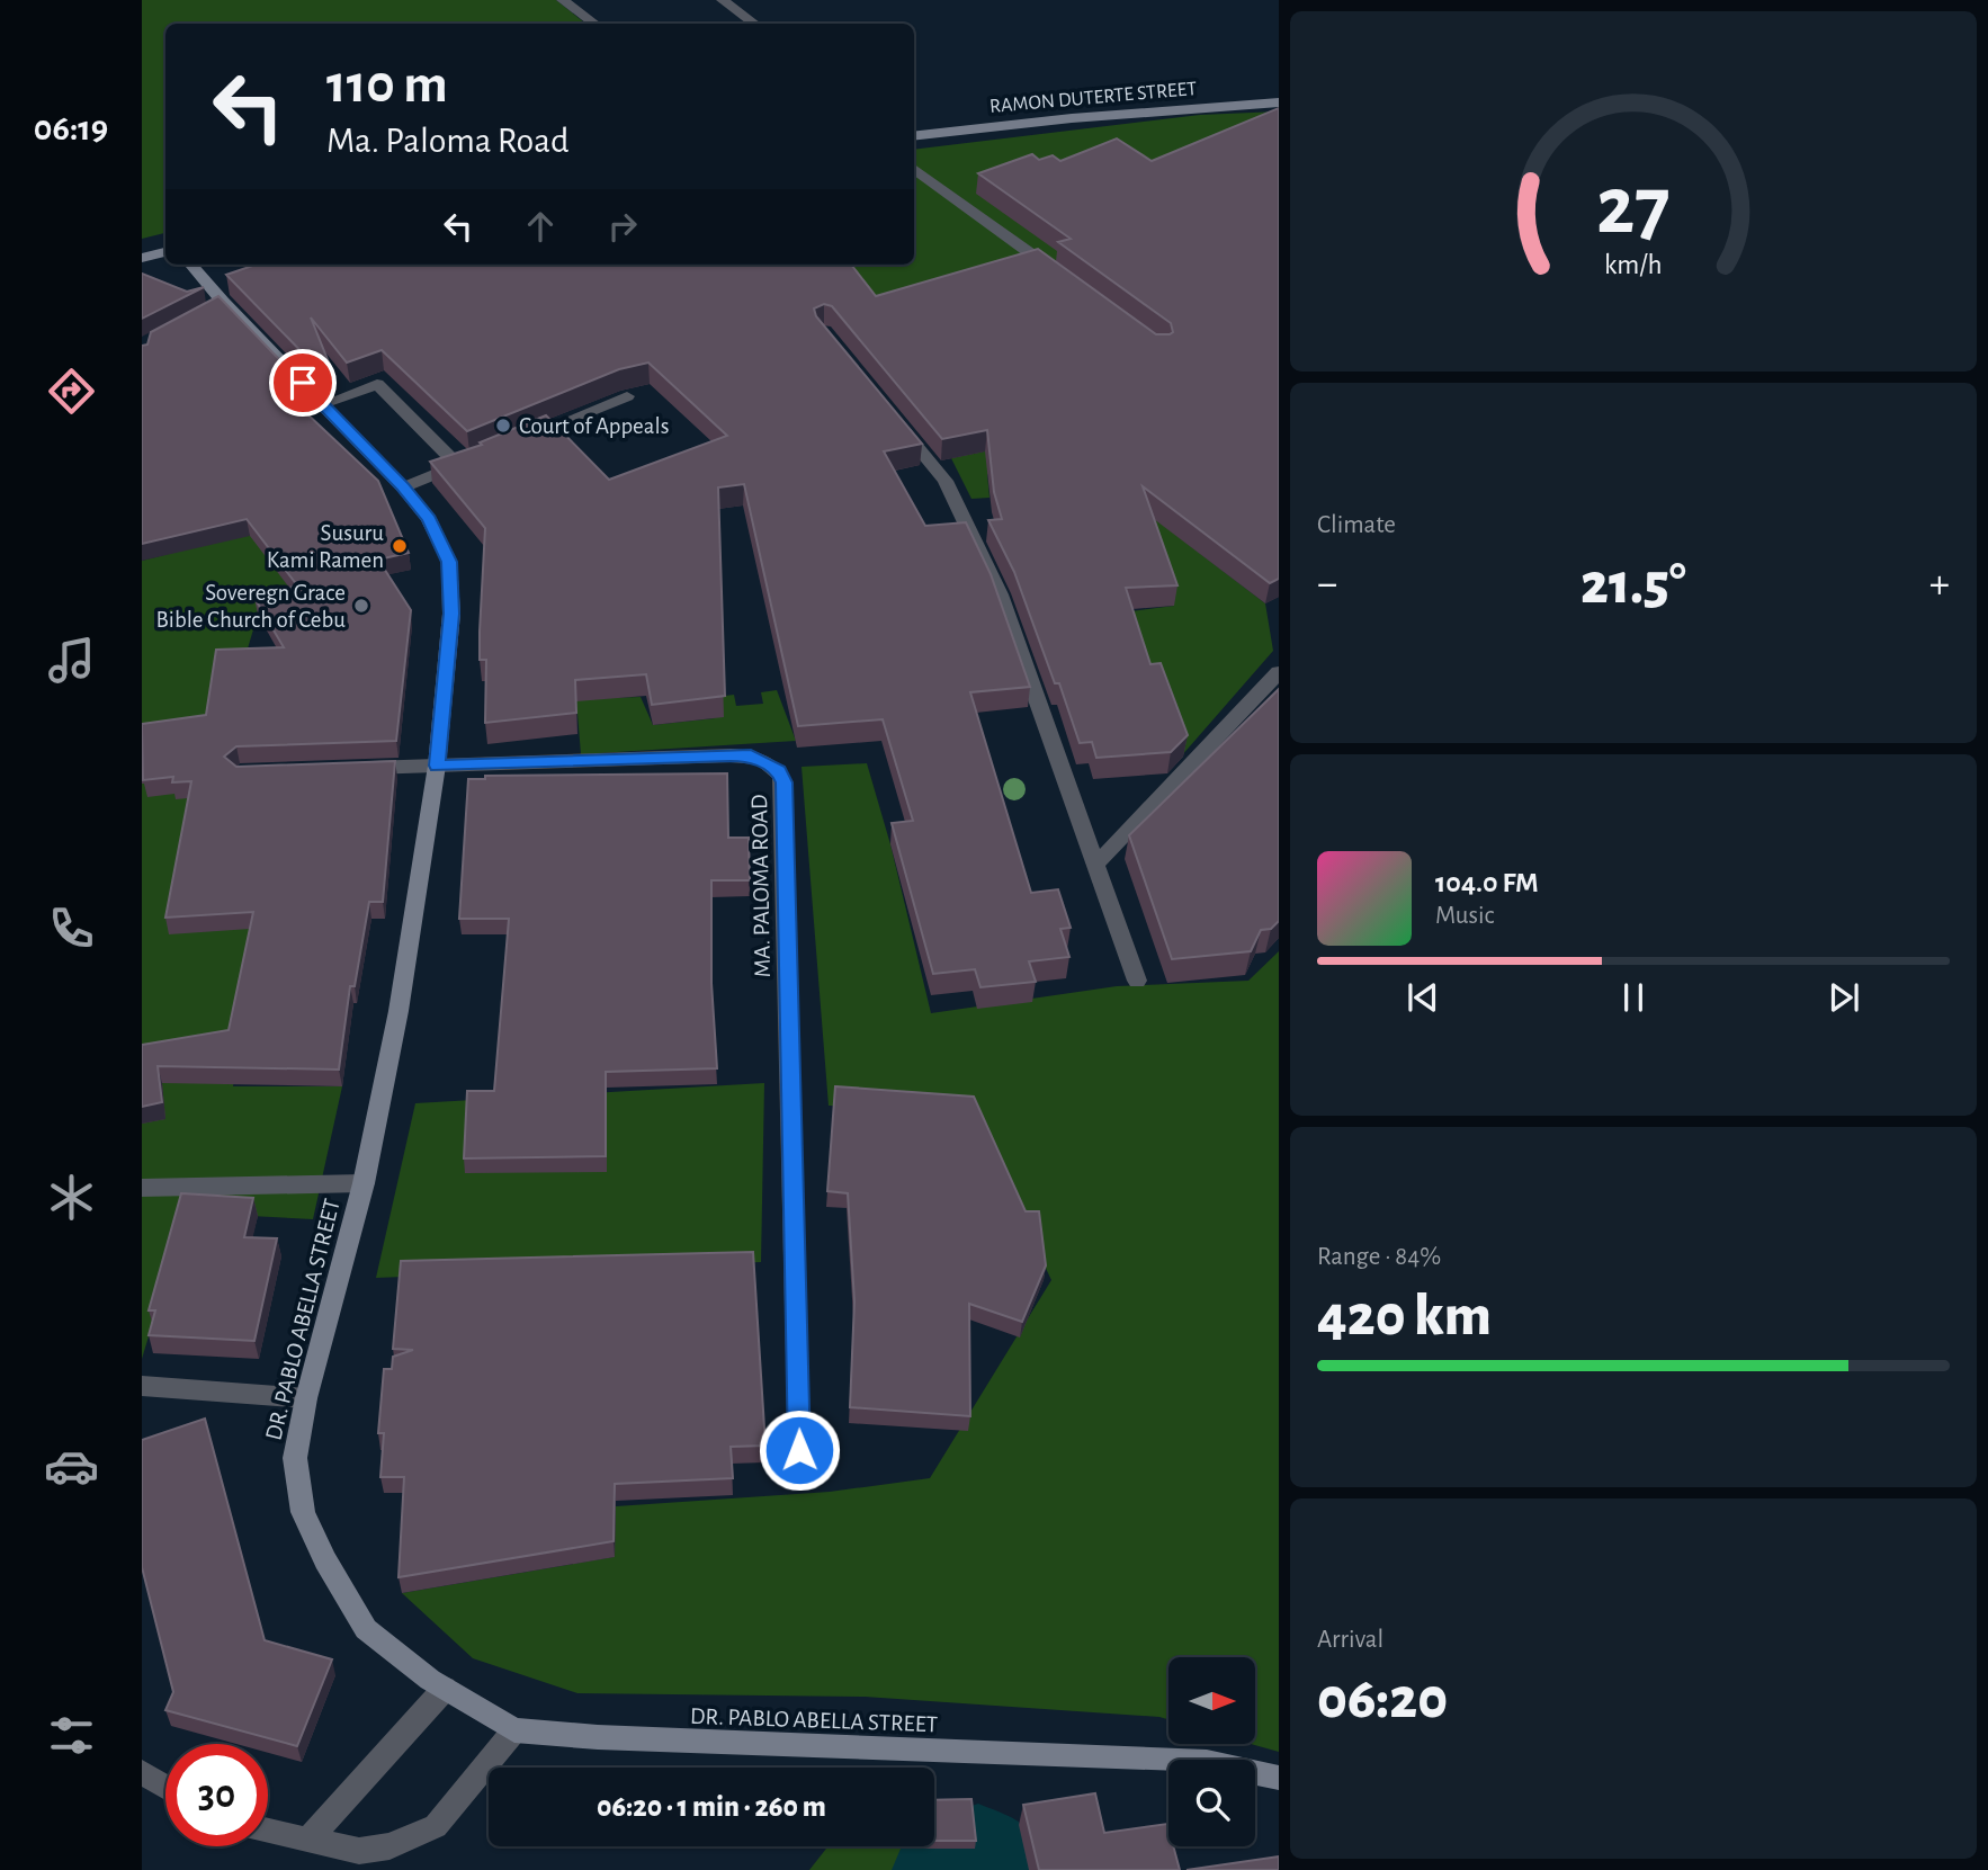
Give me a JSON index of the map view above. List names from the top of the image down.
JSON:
{
  "streets": {
    "street": ["RAMON DUTERTE STREET", "MA. PALOMA ROAD", "DR. PABLO ABELLA STREET"]
  },
  "crossings": [
    ["MA. PALOMA ROAD", "DR. PABLO ABELLA STREET"]
  ],
  "places": ["Court of Appeals", "Susuru Kami Ramen", "Soveregn Grace Bible Church of Cebu"],
  "north": "right",
  "page": {
    "tabs": "06:19",
    "turn": ["110 m", "Ma. Paloma Road"],
    "tile": [
      "Climate",
      ["Range · 84%", "420 km"],
      ["Arrival", "06:20"]
    ],
    "heat": ["−", "21.5°", "+"],
    "song": ["104.0 FM", "Music"],
    "limit": "30",
    "trip": "06:20 · 1 min · 260 m",
    "gauge": ["27", "km/h"]
  }
}
